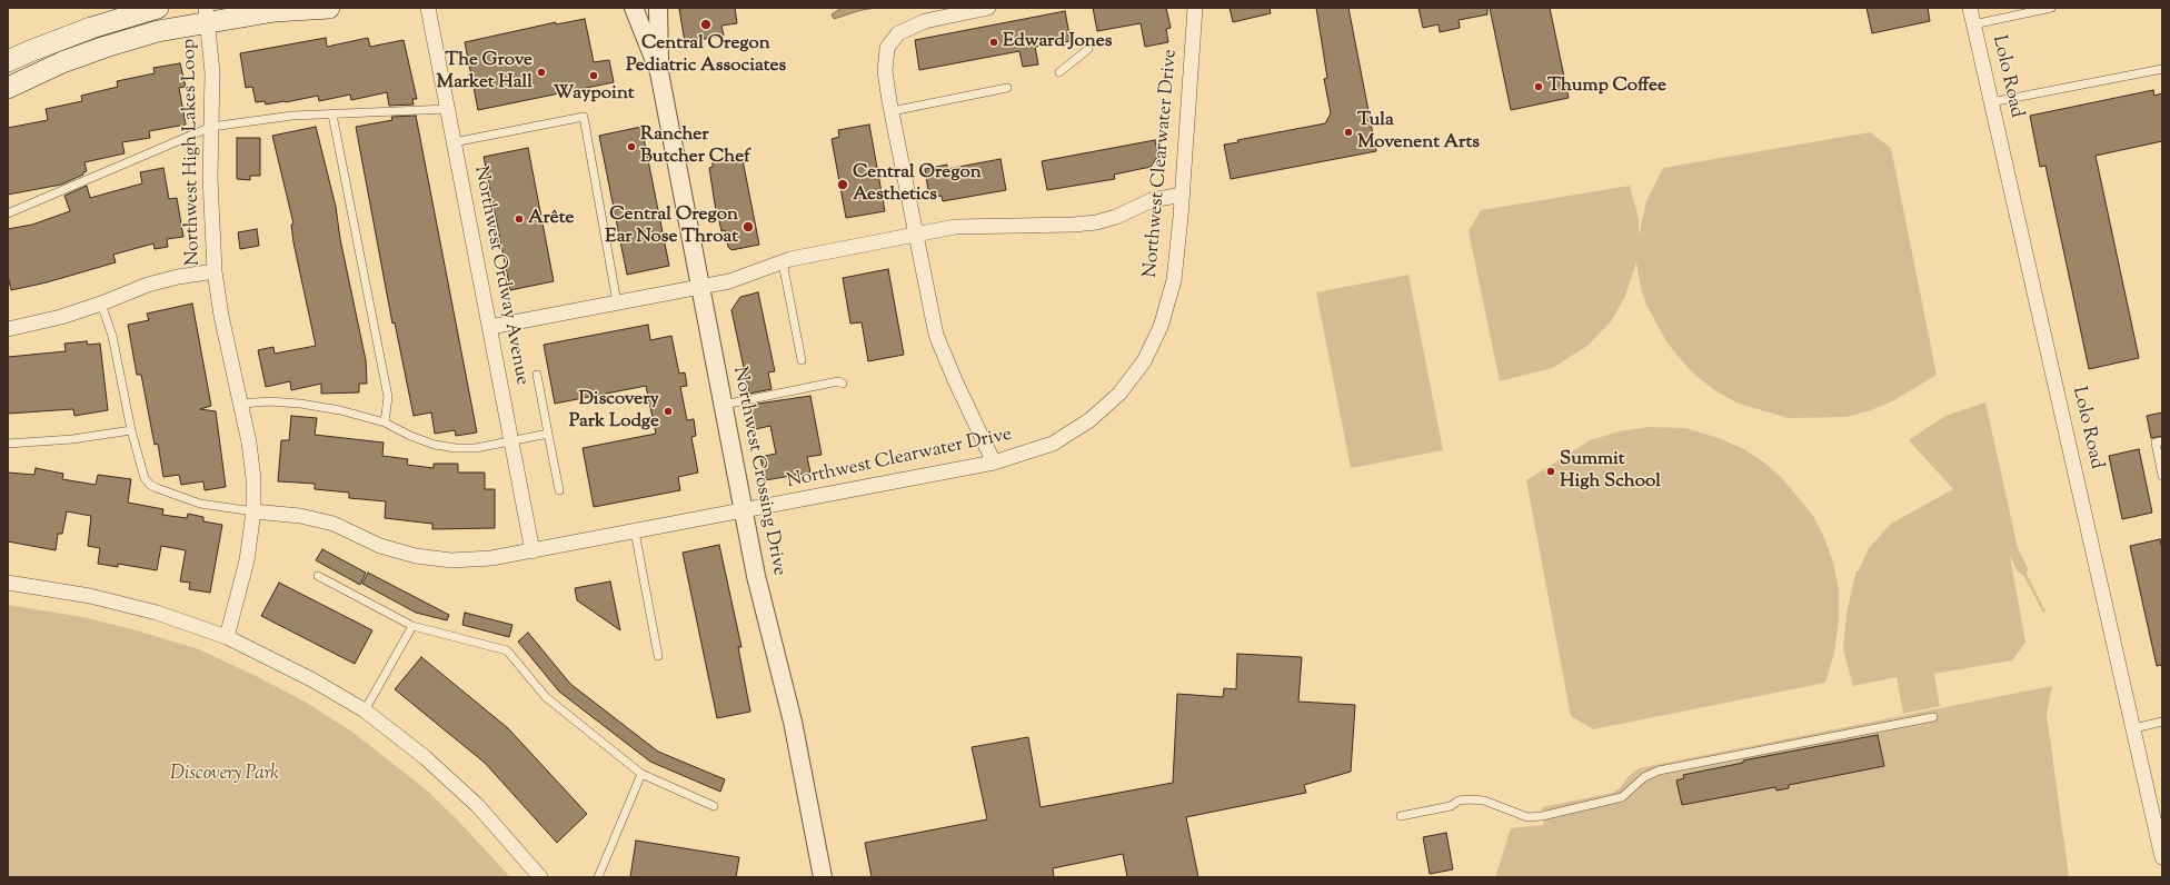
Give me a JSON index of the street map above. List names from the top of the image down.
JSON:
{
  "streets": {
    "street": [
      "Lolo Road",
      "Northwest High Lakes Loop",
      "Northwest Clearwater Drive",
      "Northwest Ordway Avenue",
      "Northwest Crossing Drive"
    ]
  },
  "crossings": [
    ["Northwest High Lakes Loop", "Northwest Clearwater Drive"],
    ["Northwest Clearwater Drive", "Northwest Ordway Avenue"],
    ["Northwest Clearwater Drive", "Northwest Crossing Drive"]
  ],
  "parks": ["Discovery Park"],
  "places": [
    "Central Oregon Pediatric Associates",
    "Edward Jones",
    "The Grove Market Hall",
    "Waypoint",
    "Thump Coffee",
    "Tula Movenent Arts",
    "Rancher Butcher Chef",
    "Central Oregon Aesthetics",
    "Arête",
    "Central Oregon Ear Nose Throat",
    "Discovery Park Lodge",
    "Summit High School"
  ]
}
